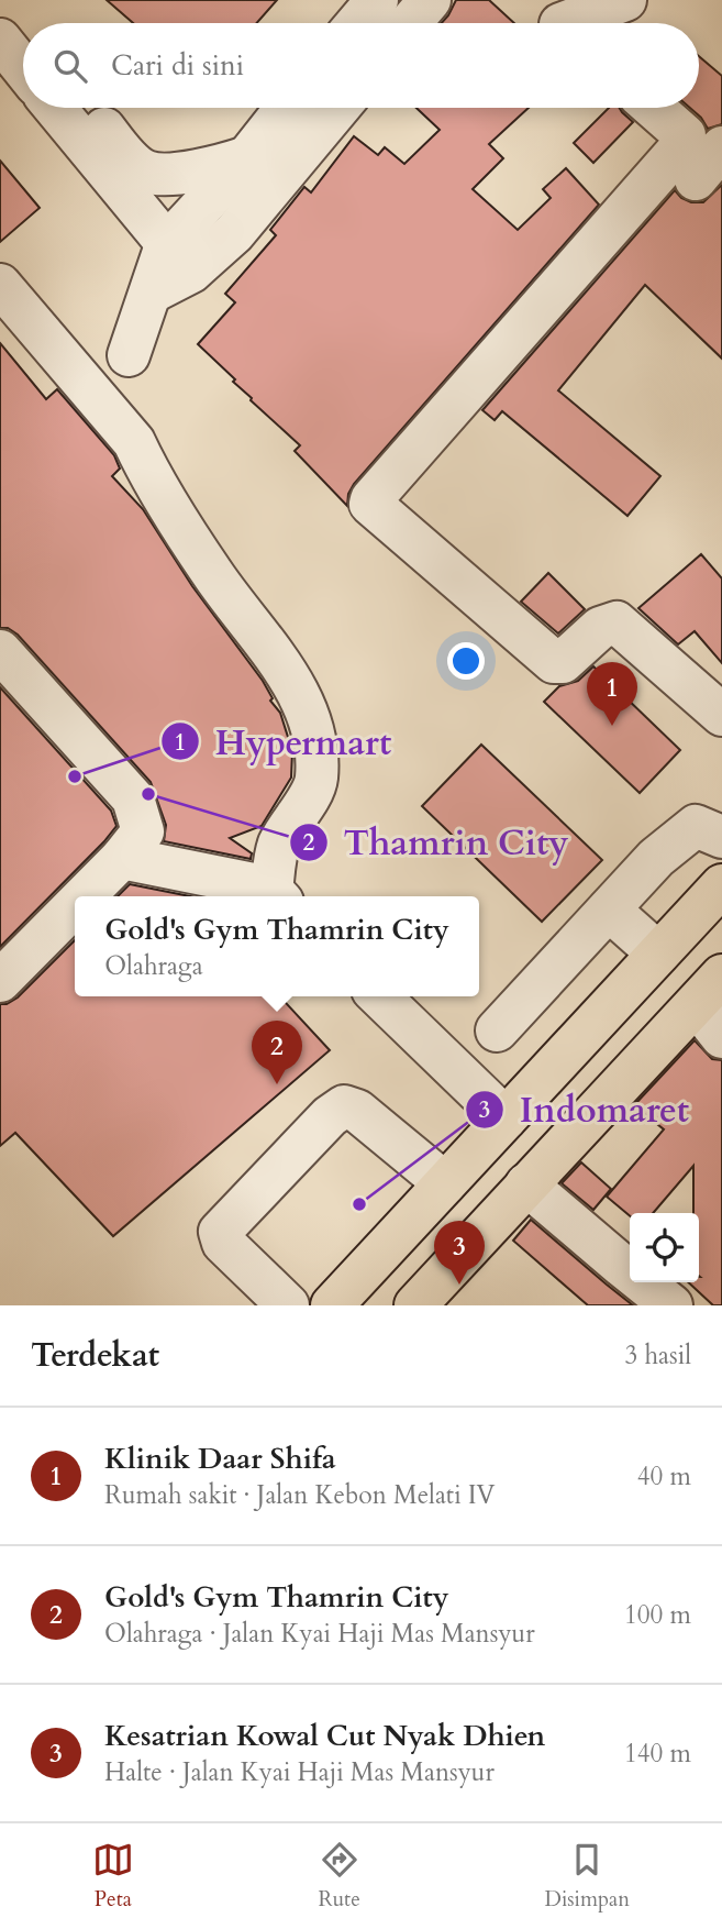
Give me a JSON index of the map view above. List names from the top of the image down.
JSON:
{
  "places": ["Hypermart", "Thamrin City", "Indomaret"],
  "page": {
    "search": "Cari di sini",
    "pins": ["1", "2", "3"],
    "popup": ["Gold's Gym Thamrin City", "Olahraga"],
    "heading": ["Terdekat", "3 hasil"],
    "list": [
      {
        "mark": "1",
        "name": "Klinik Daar Shifa",
        "note": "Rumah sakit · Jalan Kebon Melati IV",
        "value": "40 m"
      },
      {
        "mark": "2",
        "name": "Gold's Gym Thamrin City",
        "note": "Olahraga · Jalan Kyai Haji Mas Mansyur",
        "value": "100 m"
      },
      {
        "mark": "3",
        "name": "Kesatrian Kowal Cut Nyak Dhien",
        "note": "Halte · Jalan Kyai Haji Mas Mansyur",
        "value": "140 m"
      }
    ],
    "nav": ["Peta", "Rute", "Disimpan"]
  }
}
